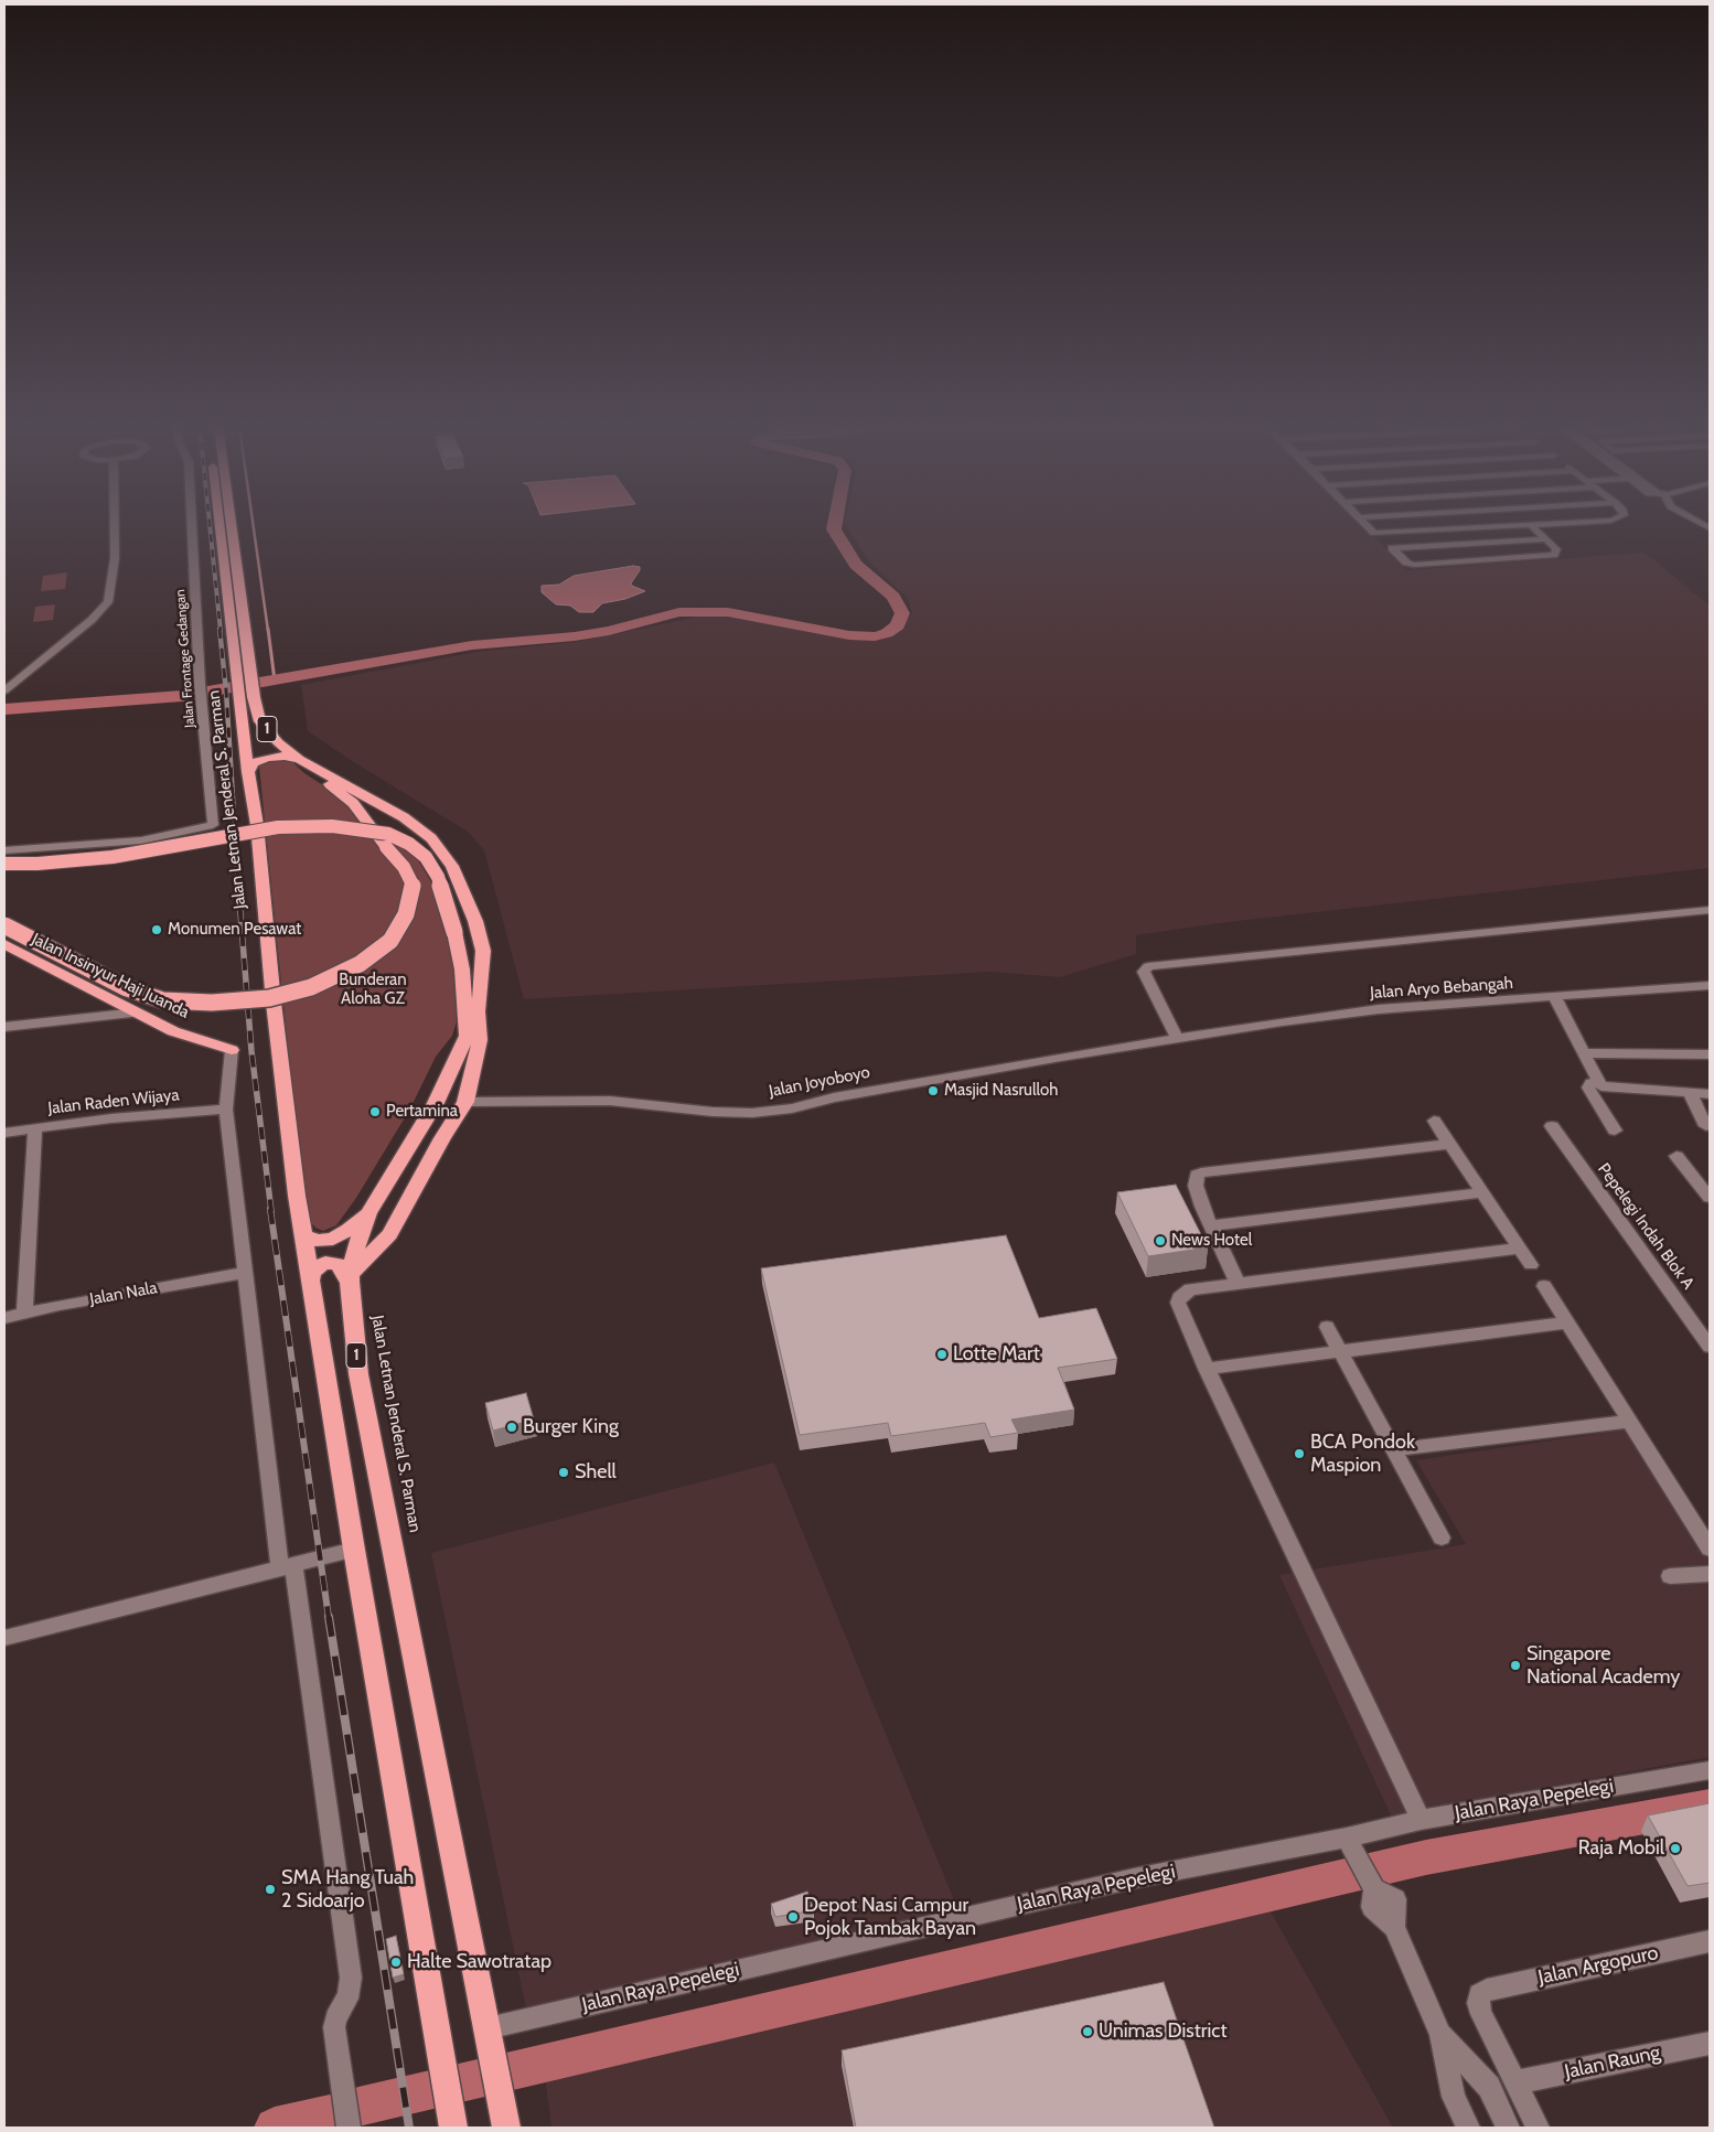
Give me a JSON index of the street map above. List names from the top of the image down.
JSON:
{
  "streets": {
    "highway": ["1", "Jalan Letnan Jenderal S. Parman", "Jalan Insinyur Haji Juanda"],
    "street": [
      "Jalan Frontage Gedangan",
      "Jalan Aryo Bebangah",
      "Jalan Joyoboyo",
      "Jalan Raden Wijaya",
      "Pepelegi Indah Blok A",
      "Jalan Nala",
      "Jalan Raya Pepelegi",
      "Jalan Argopuro",
      "Jalan Raung"
    ]
  },
  "crossings": [
    ["Jalan Letnan Jenderal S. Parman", "Jalan Raya Pepelegi"],
    ["Jalan Aryo Bebangah", "Jalan Joyoboyo"],
    ["Jalan Argopuro", "Jalan Raung"]
  ],
  "parks": ["Bunderan Aloha GZ"],
  "places": [
    "Monumen Pesawat",
    "Masjid Nasrulloh",
    "Pertamina",
    "News Hotel",
    "Lotte Mart",
    "Burger King",
    "BCA Pondok Maspion",
    "Shell",
    "Singapore National Academy",
    "Raja Mobil",
    "SMA Hang Tuah 2 Sidoarjo",
    "Depot Nasi Campur Pojok Tambak Bayan",
    "Halte Sawotratap",
    "Unimas District"
  ]
}
